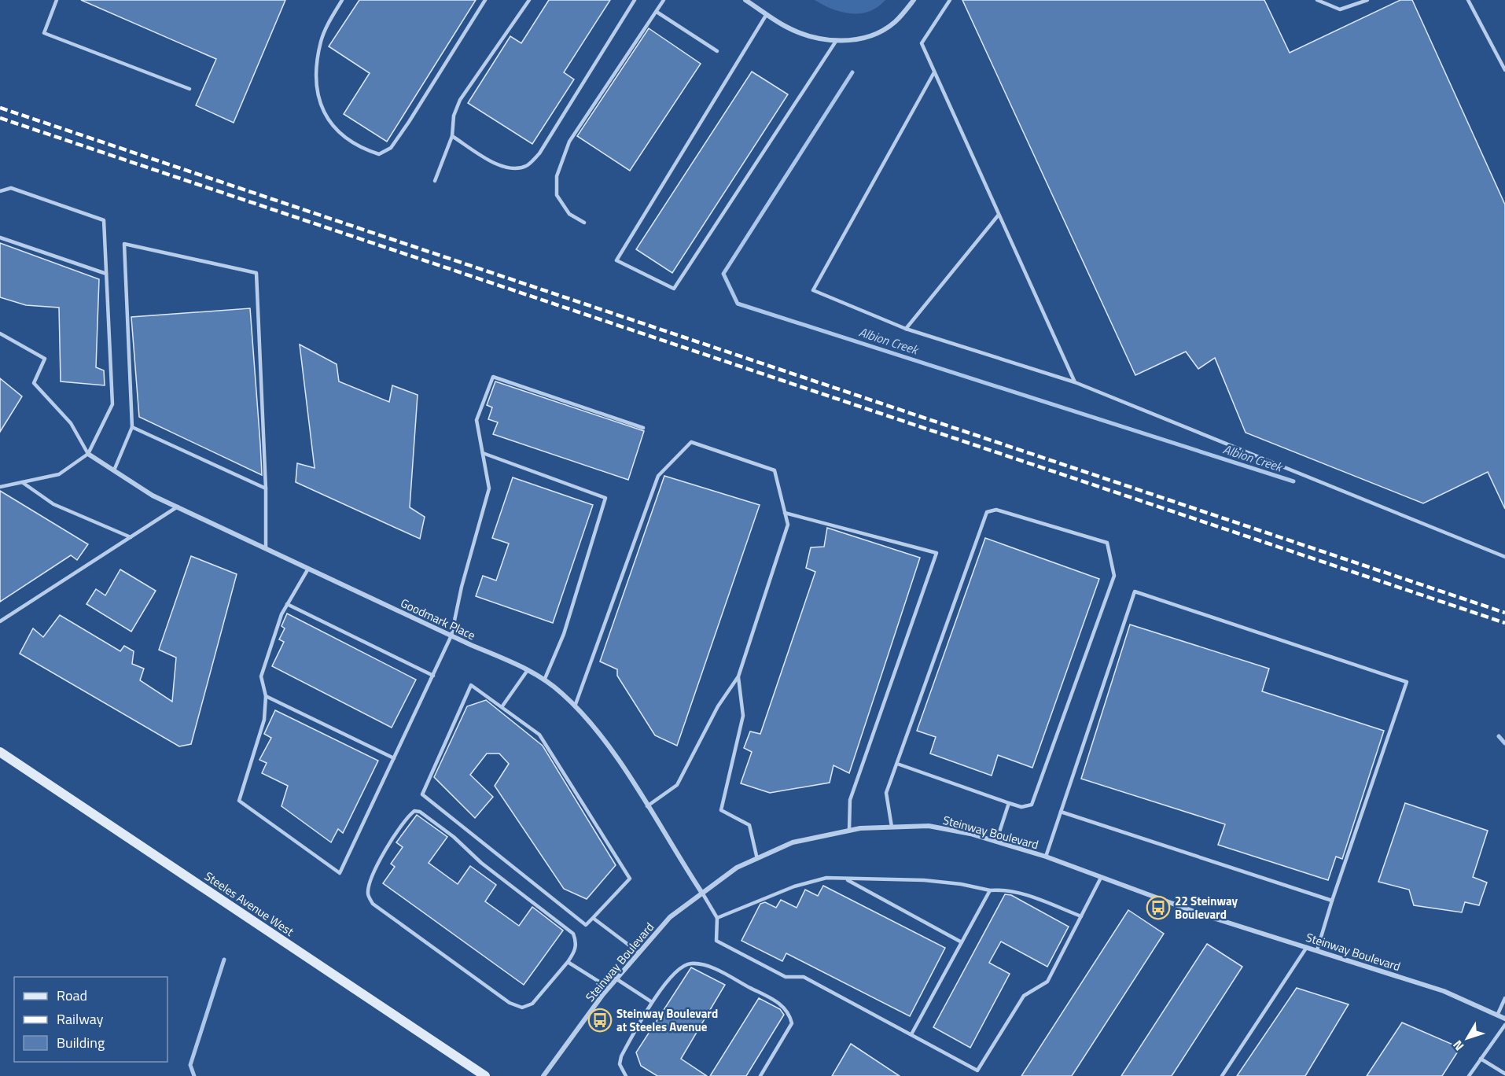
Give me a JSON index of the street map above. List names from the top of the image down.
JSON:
{
  "streets": {
    "main road": ["Steeles Avenue West"],
    "street": ["Goodmark Place", "Steinway Boulevard"]
  },
  "crossings": [
    ["Goodmark Place", "Steinway Boulevard"]
  ],
  "water": ["Albion Creek"],
  "places": {
    "bus stop": ["22 Steinway Boulevard", "Steinway Boulevard at Steeles Avenue"]
  },
  "legend": ["Road", "Railway", "Building"],
  "north": "bottom left"
}
